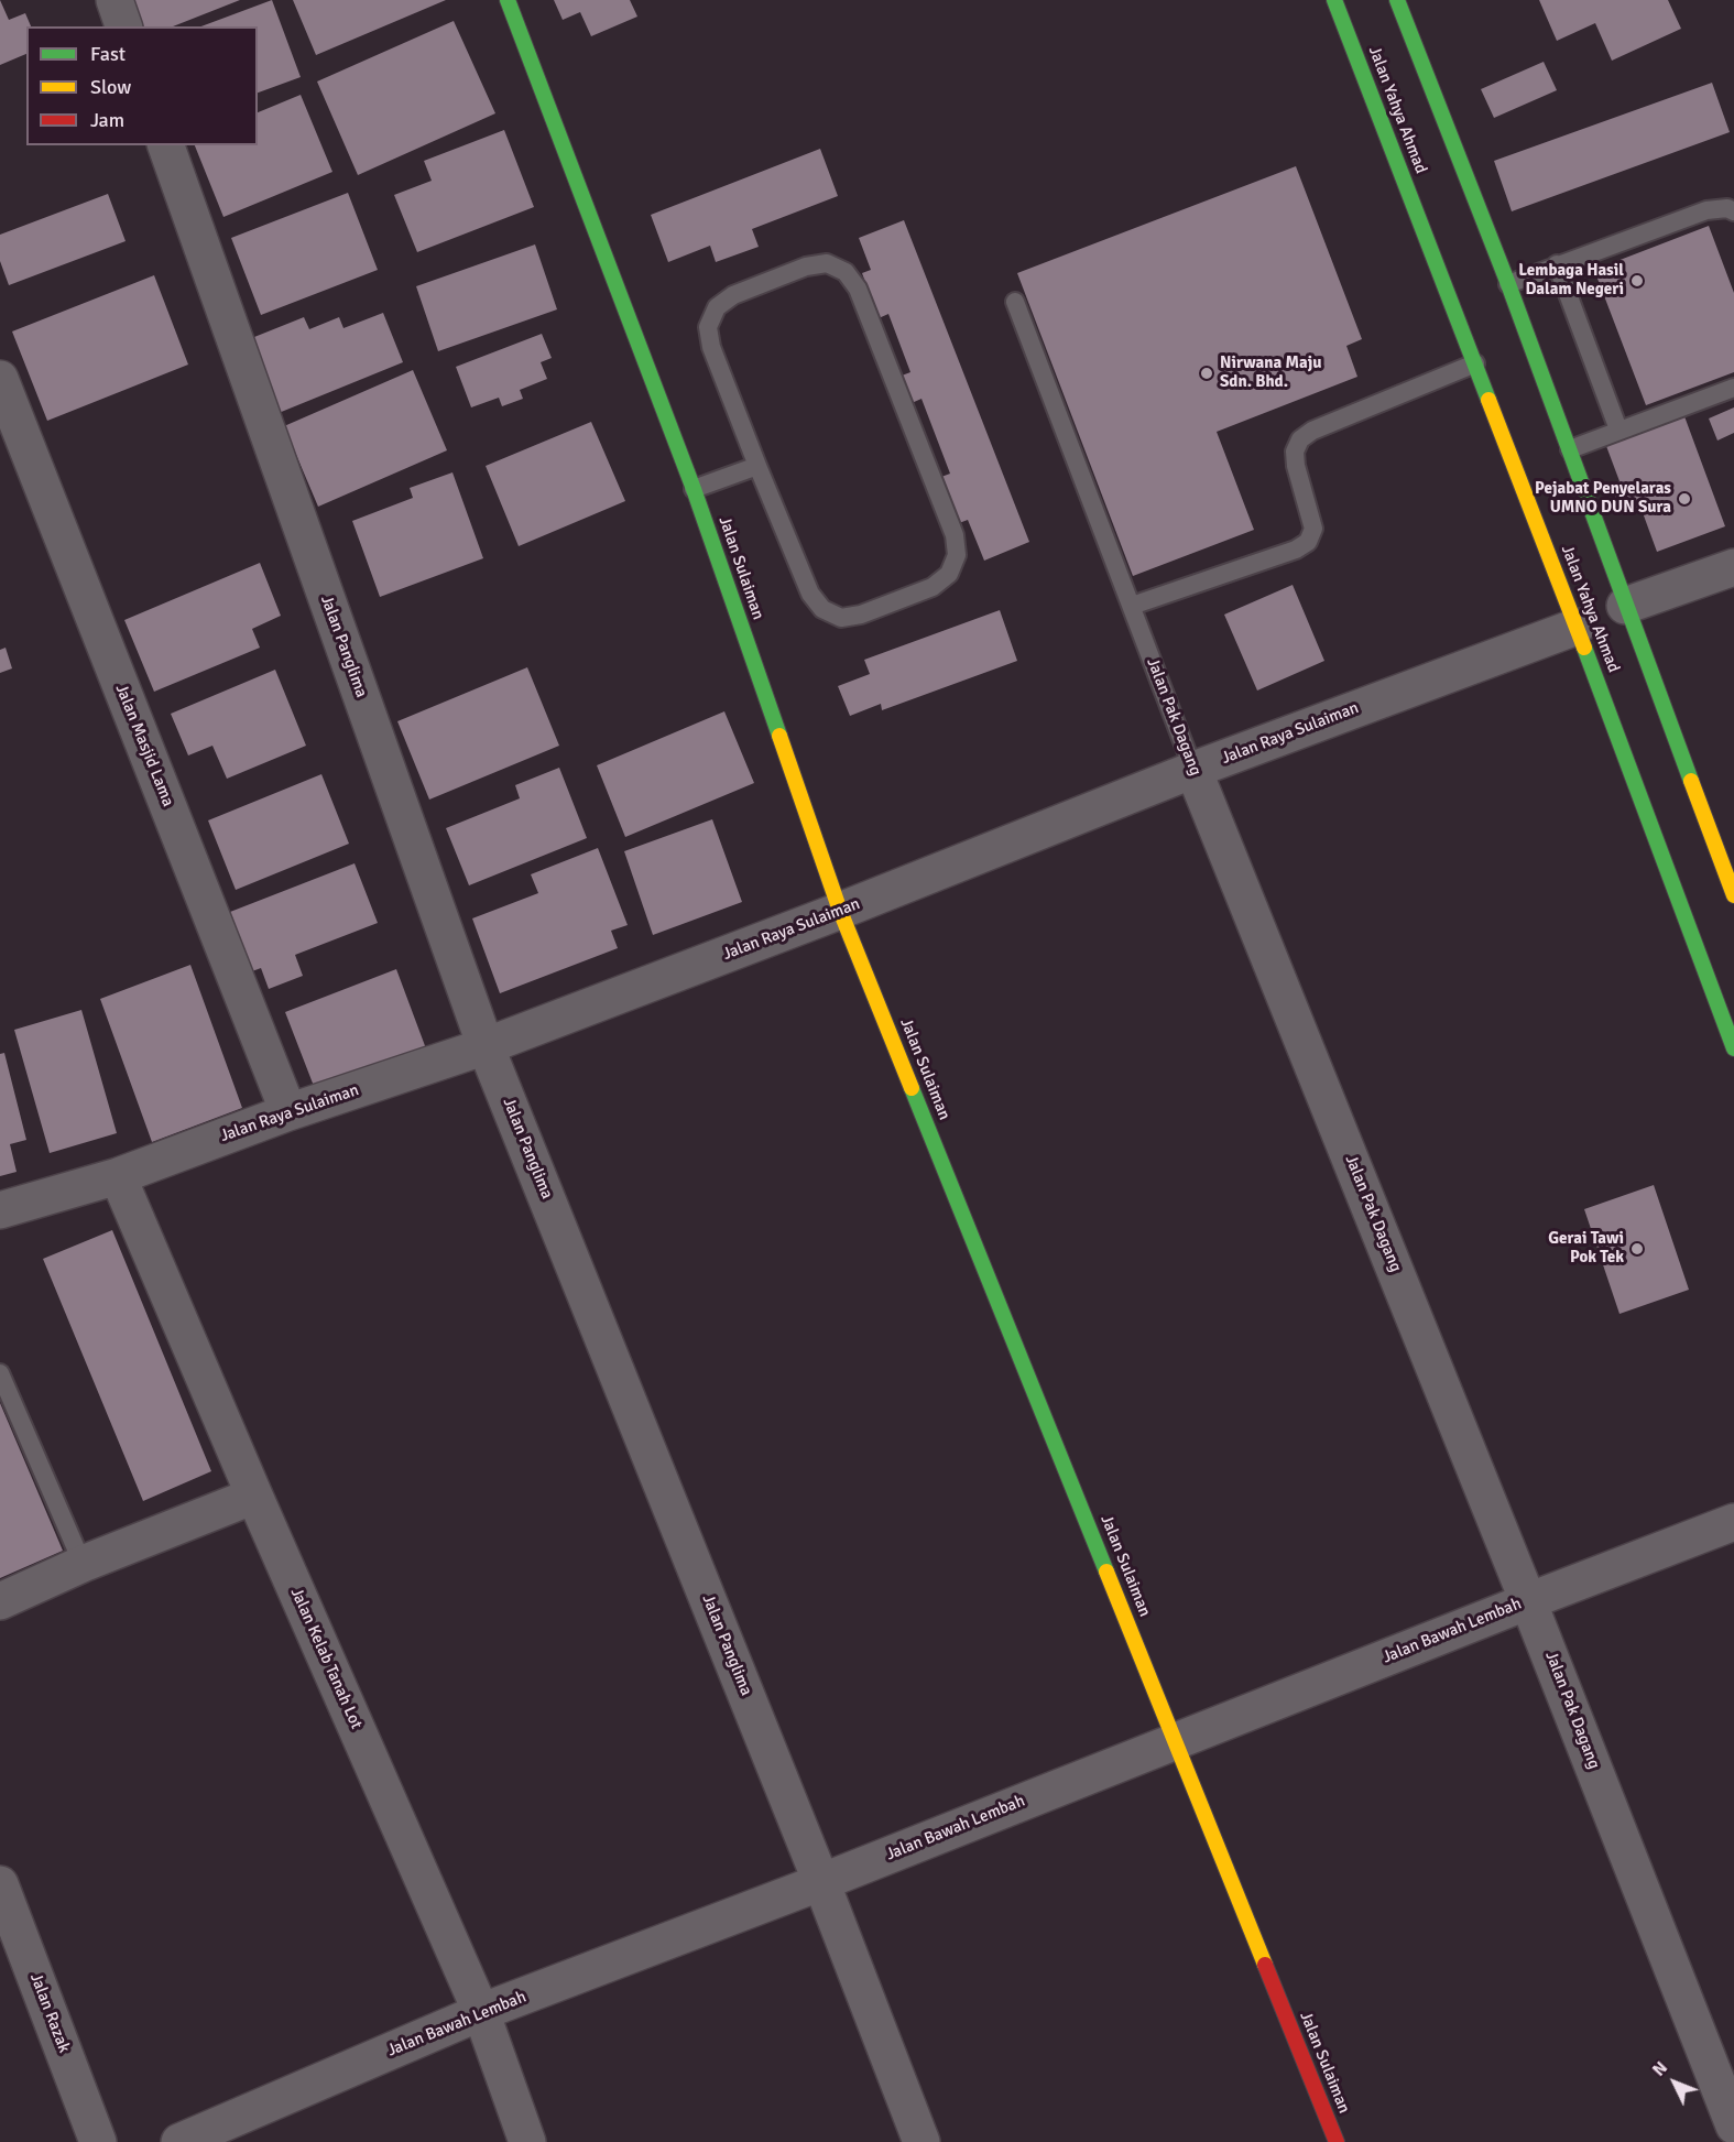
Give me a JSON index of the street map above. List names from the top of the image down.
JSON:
{
  "streets": {
    "street": [
      "Jalan Yahya Ahmad",
      "Jalan Sulaiman",
      "Jalan Panglima",
      "Jalan Pak Dagang",
      "Jalan Raya Sulaiman",
      "Jalan Masjid Lama",
      "Jalan Bawah Lembah",
      "Jalan Kelab Tanah Lot",
      "Jalan Razak"
    ]
  },
  "crossings": [
    ["Jalan Yahya Ahmad", "Jalan Raya Sulaiman"],
    ["Jalan Sulaiman", "Jalan Raya Sulaiman"],
    ["Jalan Sulaiman", "Jalan Bawah Lembah"],
    ["Jalan Panglima", "Jalan Raya Sulaiman"],
    ["Jalan Panglima", "Jalan Bawah Lembah"],
    ["Jalan Pak Dagang", "Jalan Raya Sulaiman"],
    ["Jalan Pak Dagang", "Jalan Bawah Lembah"],
    ["Jalan Raya Sulaiman", "Jalan Masjid Lama"],
    ["Jalan Raya Sulaiman", "Jalan Kelab Tanah Lot"],
    ["Jalan Bawah Lembah", "Jalan Kelab Tanah Lot"]
  ],
  "places": [
    "Lembaga Hasil Dalam Negeri",
    "Nirwana Maju Sdn. Bhd.",
    "Pejabat Penyelaras UMNO DUN Sura",
    "Gerai Tawi Pok Tek"
  ],
  "legend": ["Fast", "Slow", "Jam"],
  "north": "top left"
}
